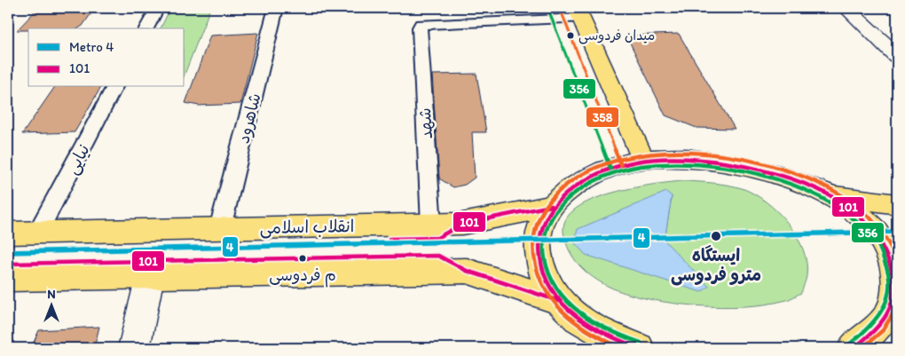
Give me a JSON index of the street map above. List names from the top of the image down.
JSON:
{
  "streets": {
    "main road": ["انقلاب اسلامی"],
    "street": ["شاهرود", "شهد", "نیایی"]
  },
  "crossings": [
    ["شاهرود", "انقلاب اسلامی"],
    ["شهد", "انقلاب اسلامی"],
    ["نیایی", "انقلاب اسلامی"]
  ],
  "places": ["میدان فردوسی", "ایستگاه مترو فردوسی", "م فردوسی"],
  "lines": [
    "transit line 358",
    "transit line 356",
    "transit line 101",
    "metro line 4"
  ],
  "legend": ["Metro 4", "101"],
  "north": "top"
}
